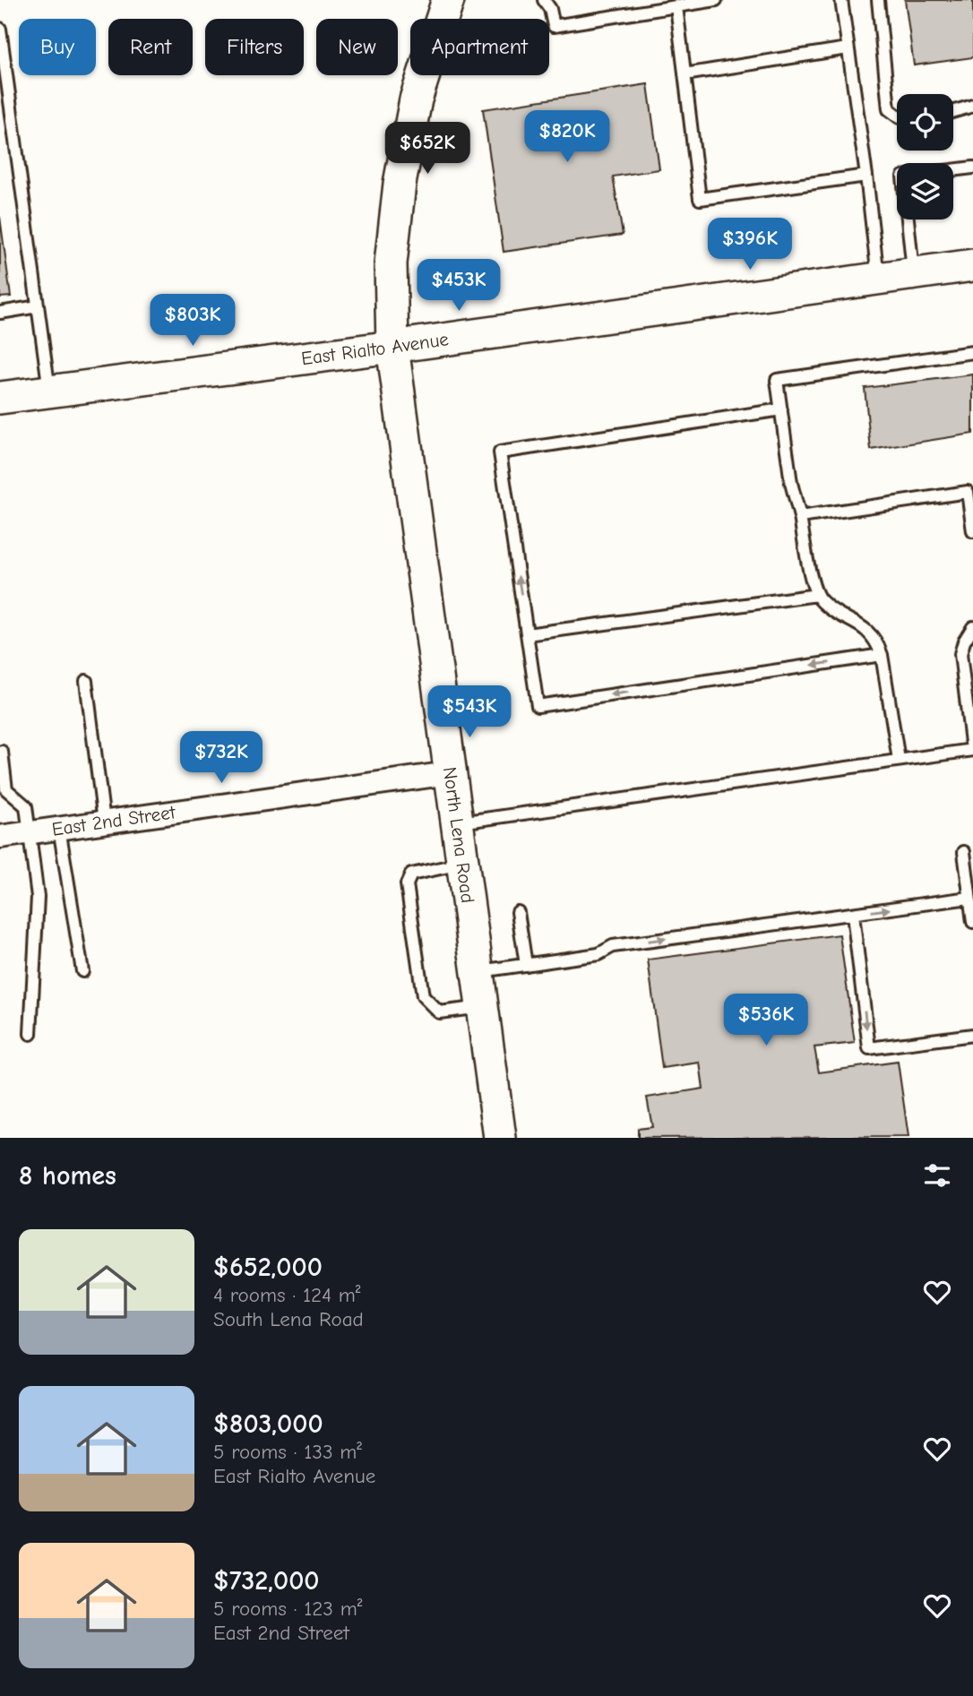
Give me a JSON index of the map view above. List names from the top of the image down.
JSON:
{
  "streets": {
    "street": ["East Rialto Avenue", "East 2nd Street", "North Lena Road"]
  },
  "crossings": [
    ["East Rialto Avenue", "North Lena Road"],
    ["East 2nd Street", "North Lena Road"]
  ],
  "page": {
    "chip": [
      "Buy",
      "Rent",
      "Filters",
      "New",
      "Apartment"
    ],
    "price": [
      "$820K",
      "$652K",
      "$396K",
      "$453K",
      "$803K",
      "$543K",
      "$732K",
      "$536K"
    ],
    "heading": "8 homes",
    "list": [
      {
        "name": "$652,000",
        "note": "4 rooms · 124 m² · South Lena Road"
      },
      {
        "name": "$803,000",
        "note": "5 rooms · 133 m² · East Rialto Avenue"
      },
      {
        "name": "$732,000",
        "note": "5 rooms · 123 m² · East 2nd Street"
      }
    ]
  }
}
